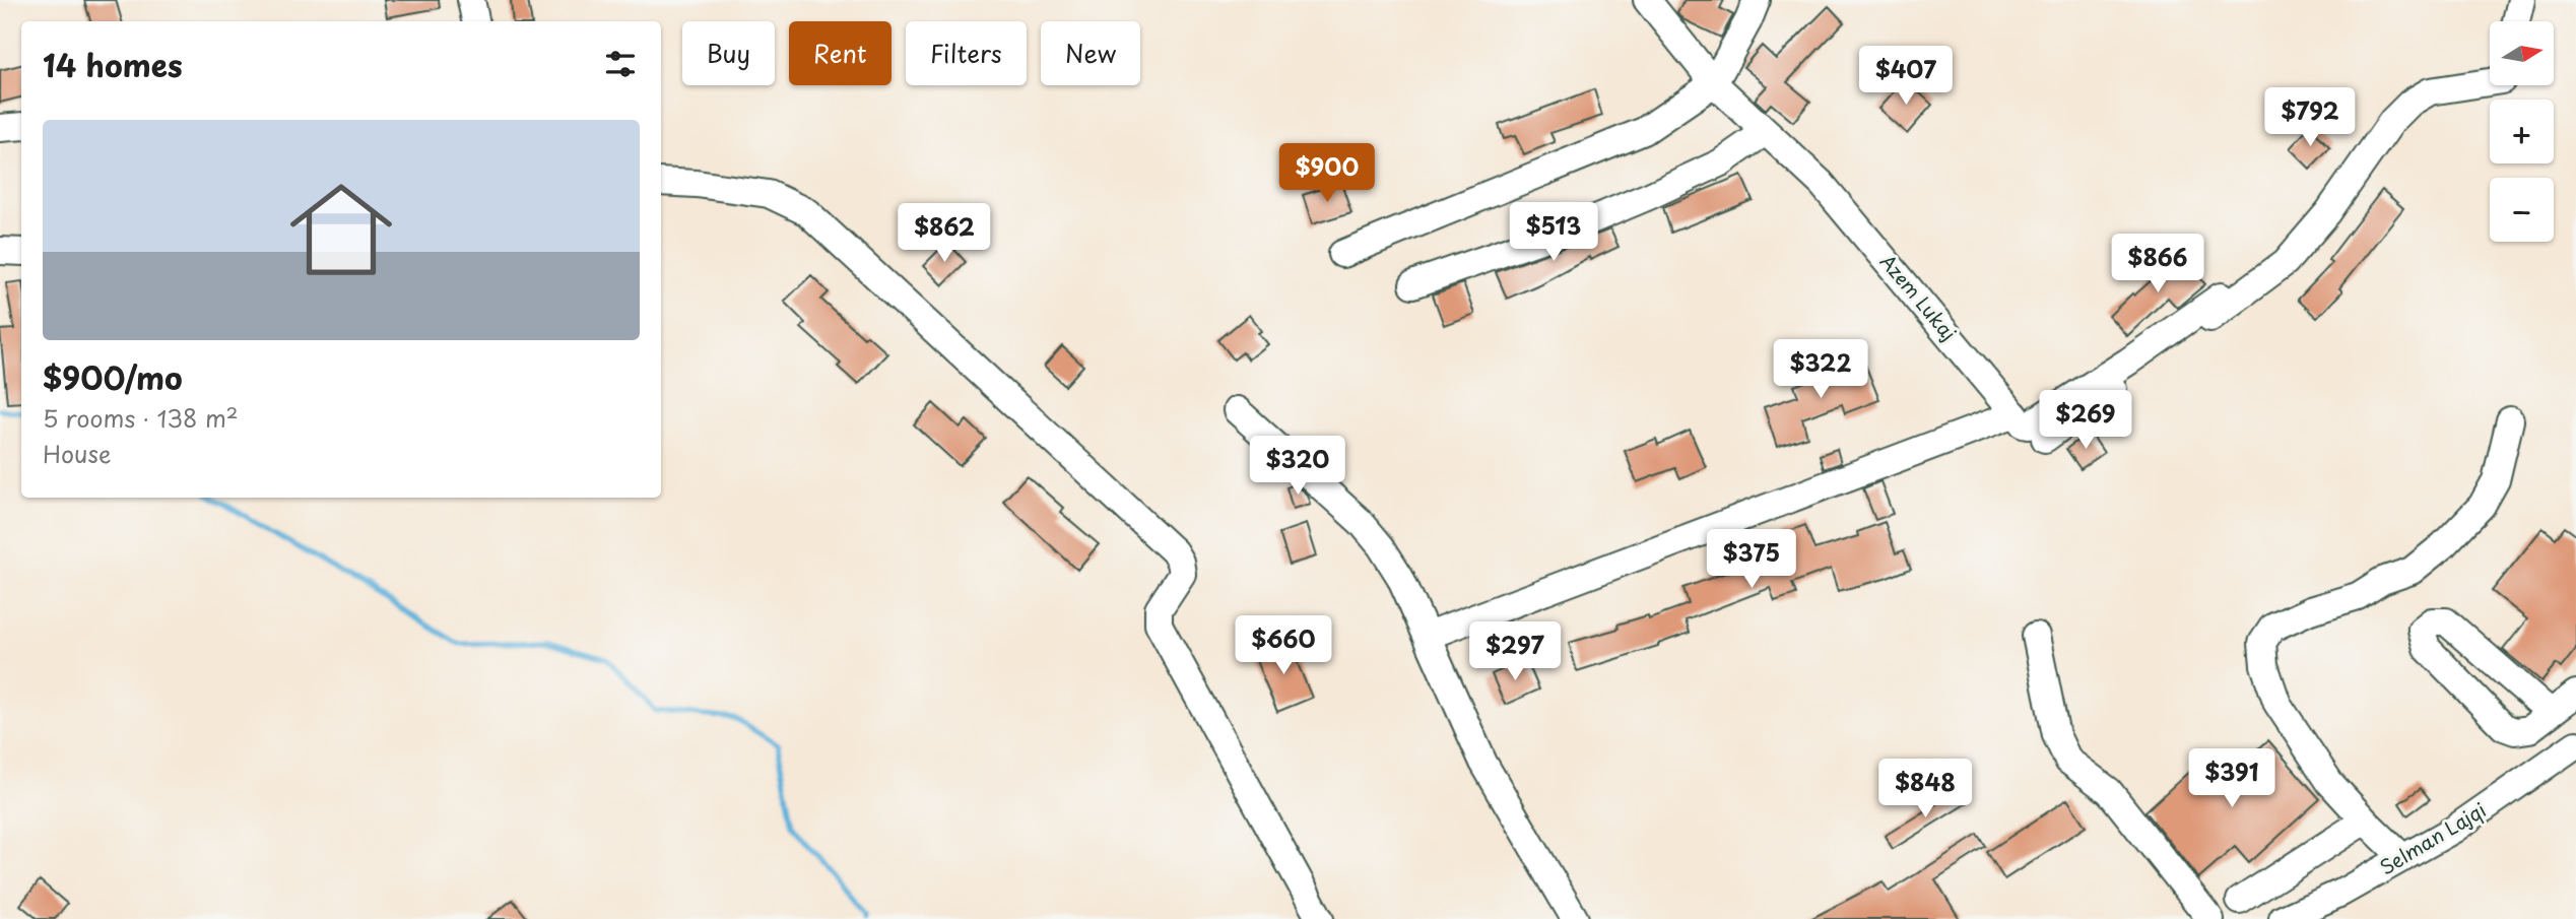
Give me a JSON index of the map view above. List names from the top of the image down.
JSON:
{
  "streets": {
    "street": ["Azem Lukaj", "Selman Lajqi"]
  },
  "north": "right",
  "page": {
    "map_buttons": ["+", "−"],
    "chip": [
      "Buy",
      "Rent",
      "Filters",
      "New"
    ],
    "heading": "14 homes",
    "price": [
      "$407",
      "$792",
      "$900",
      "$513",
      "$862",
      "$866",
      "$322",
      "$269",
      "$320",
      "$375",
      "$660",
      "$297",
      "$391",
      "$848"
    ],
    "list": [
      {
        "name": "$900/mo",
        "note": "5 rooms · 138 m² · House"
      }
    ]
  }
}
